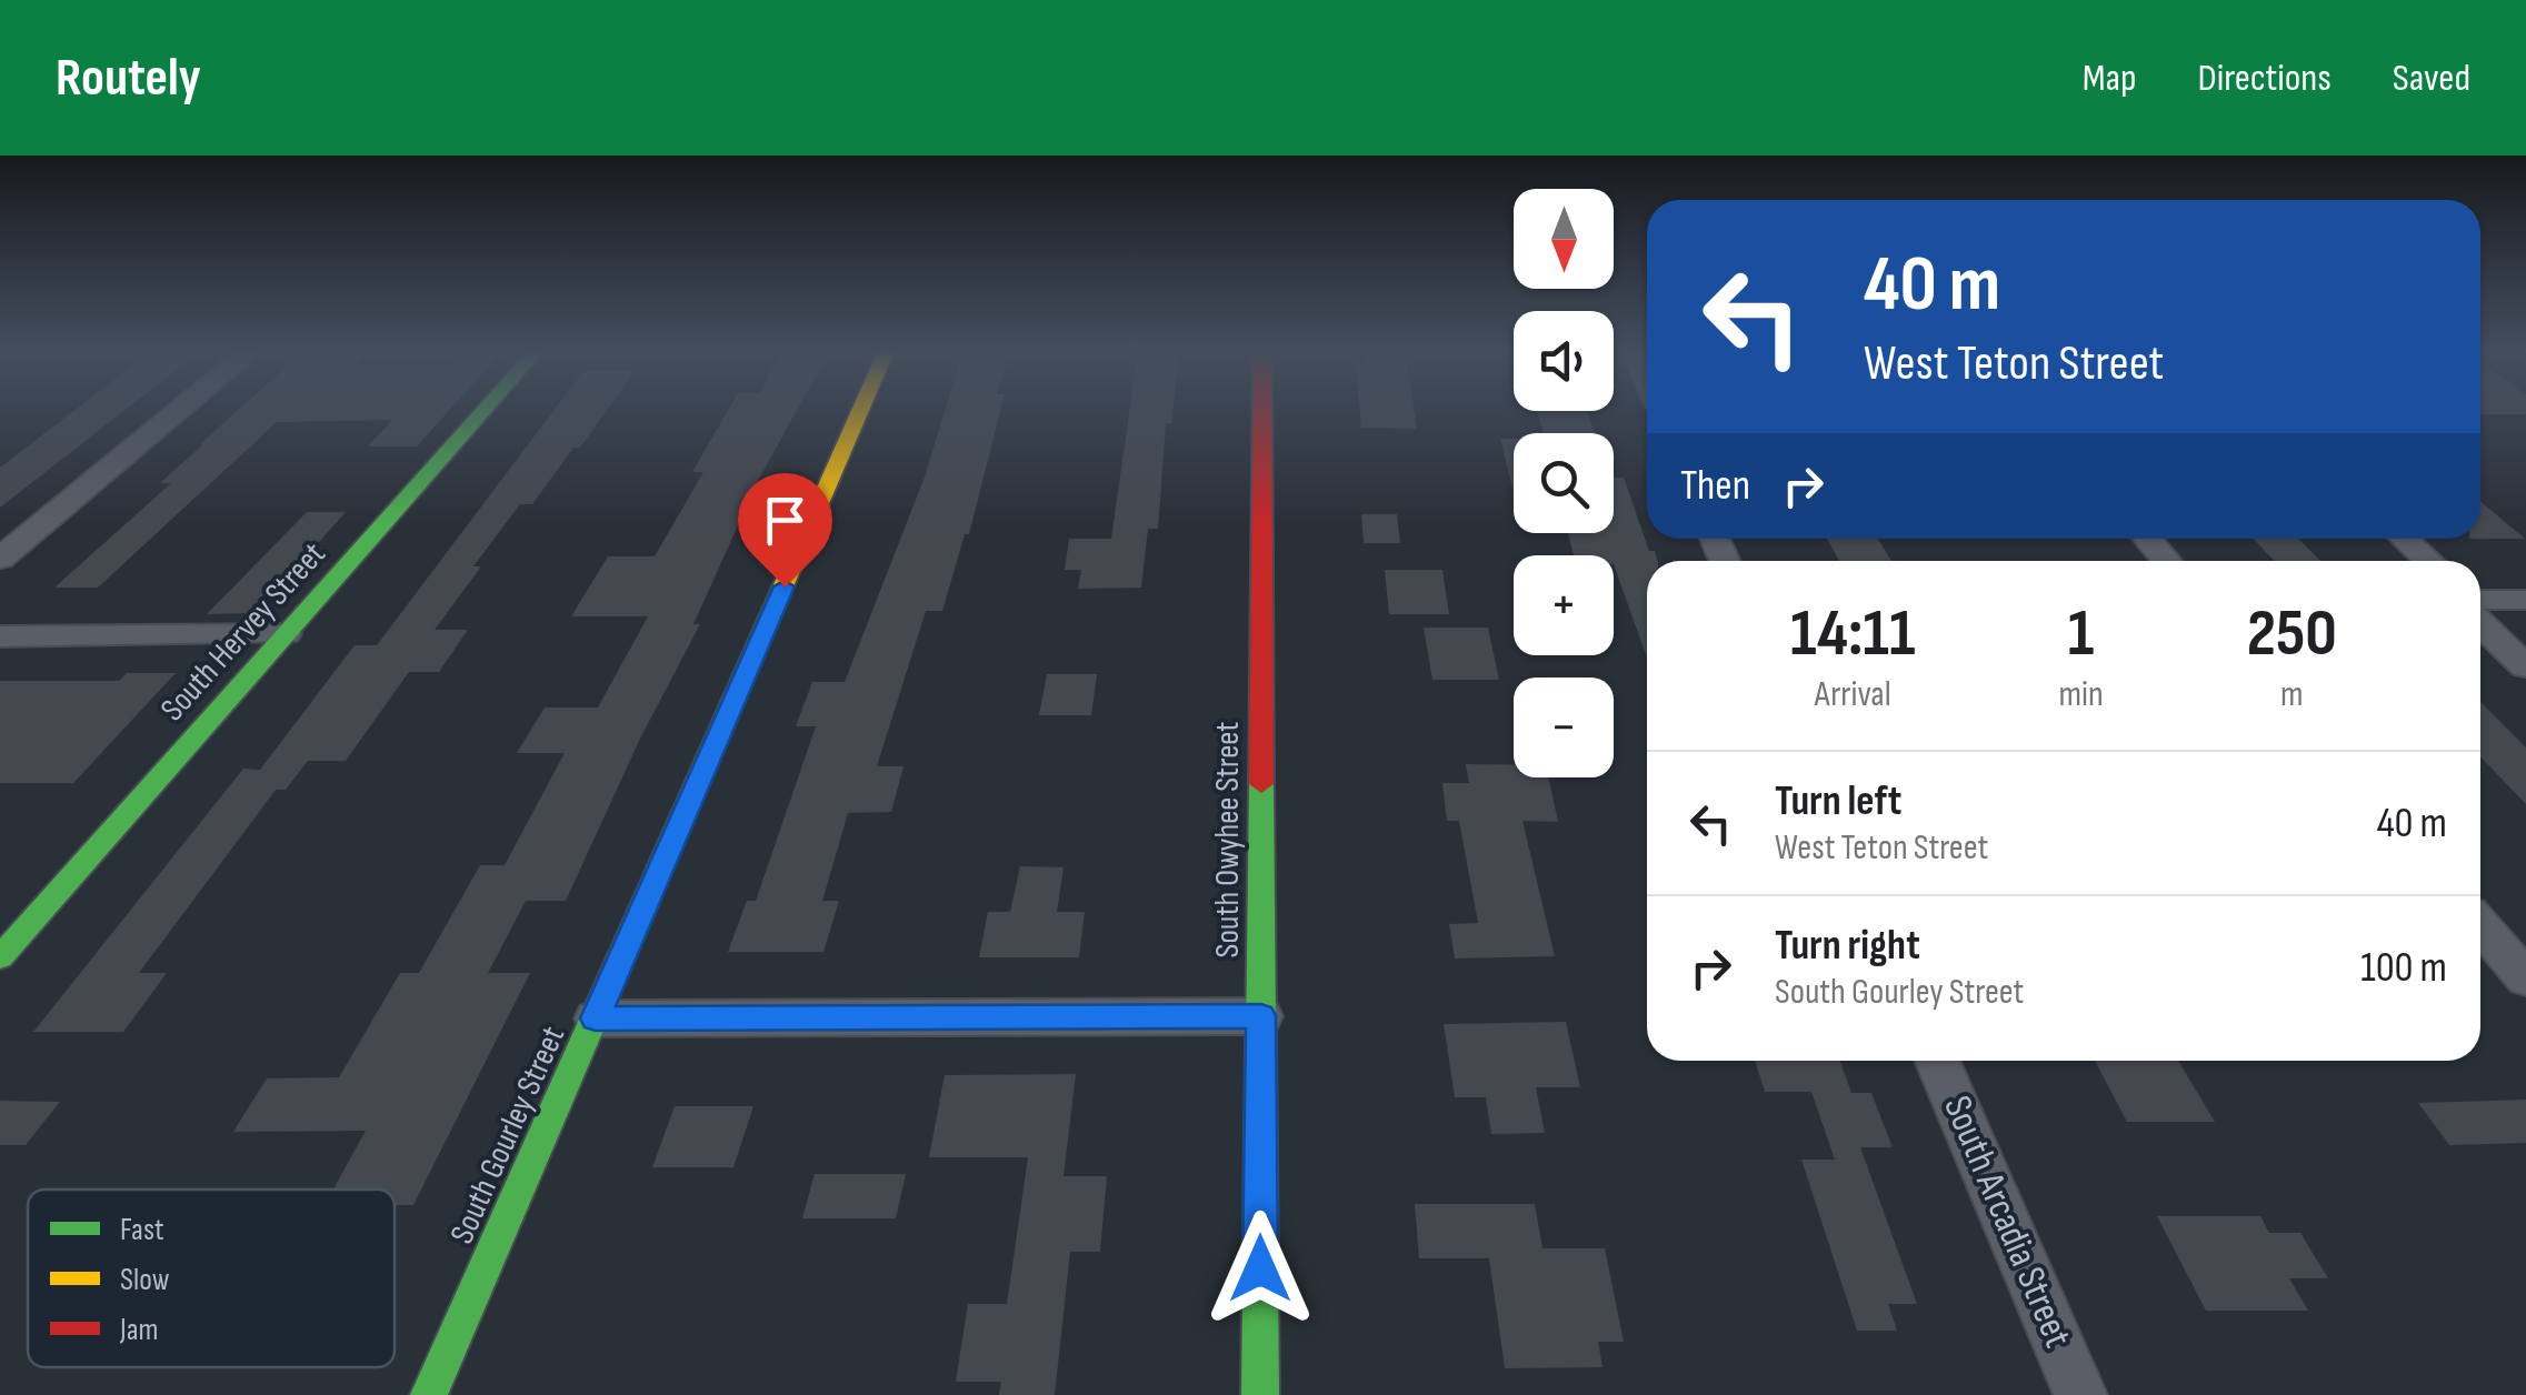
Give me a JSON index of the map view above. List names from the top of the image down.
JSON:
{
  "streets": {
    "street": [
      "South Hervey Street",
      "South Owyhee Street",
      "South Gourley Street",
      "South Arcadia Street"
    ]
  },
  "legend": ["Fast", "Slow", "Jam"],
  "north": "bottom",
  "page": {
    "header": "Routely",
    "nav": ["Map", "Directions", "Saved"],
    "map_buttons": ["+", "−"],
    "turn": ["40 m", "West Teton Street"],
    "then": "Then",
    "eta": [
      "14:11",
      "Arrival",
      "1",
      "min",
      "250",
      "m"
    ],
    "list": [
      {
        "name": "Turn left",
        "note": "West Teton Street",
        "value": "40 m"
      },
      {
        "name": "Turn right",
        "note": "South Gourley Street",
        "value": "100 m"
      }
    ]
  }
}
